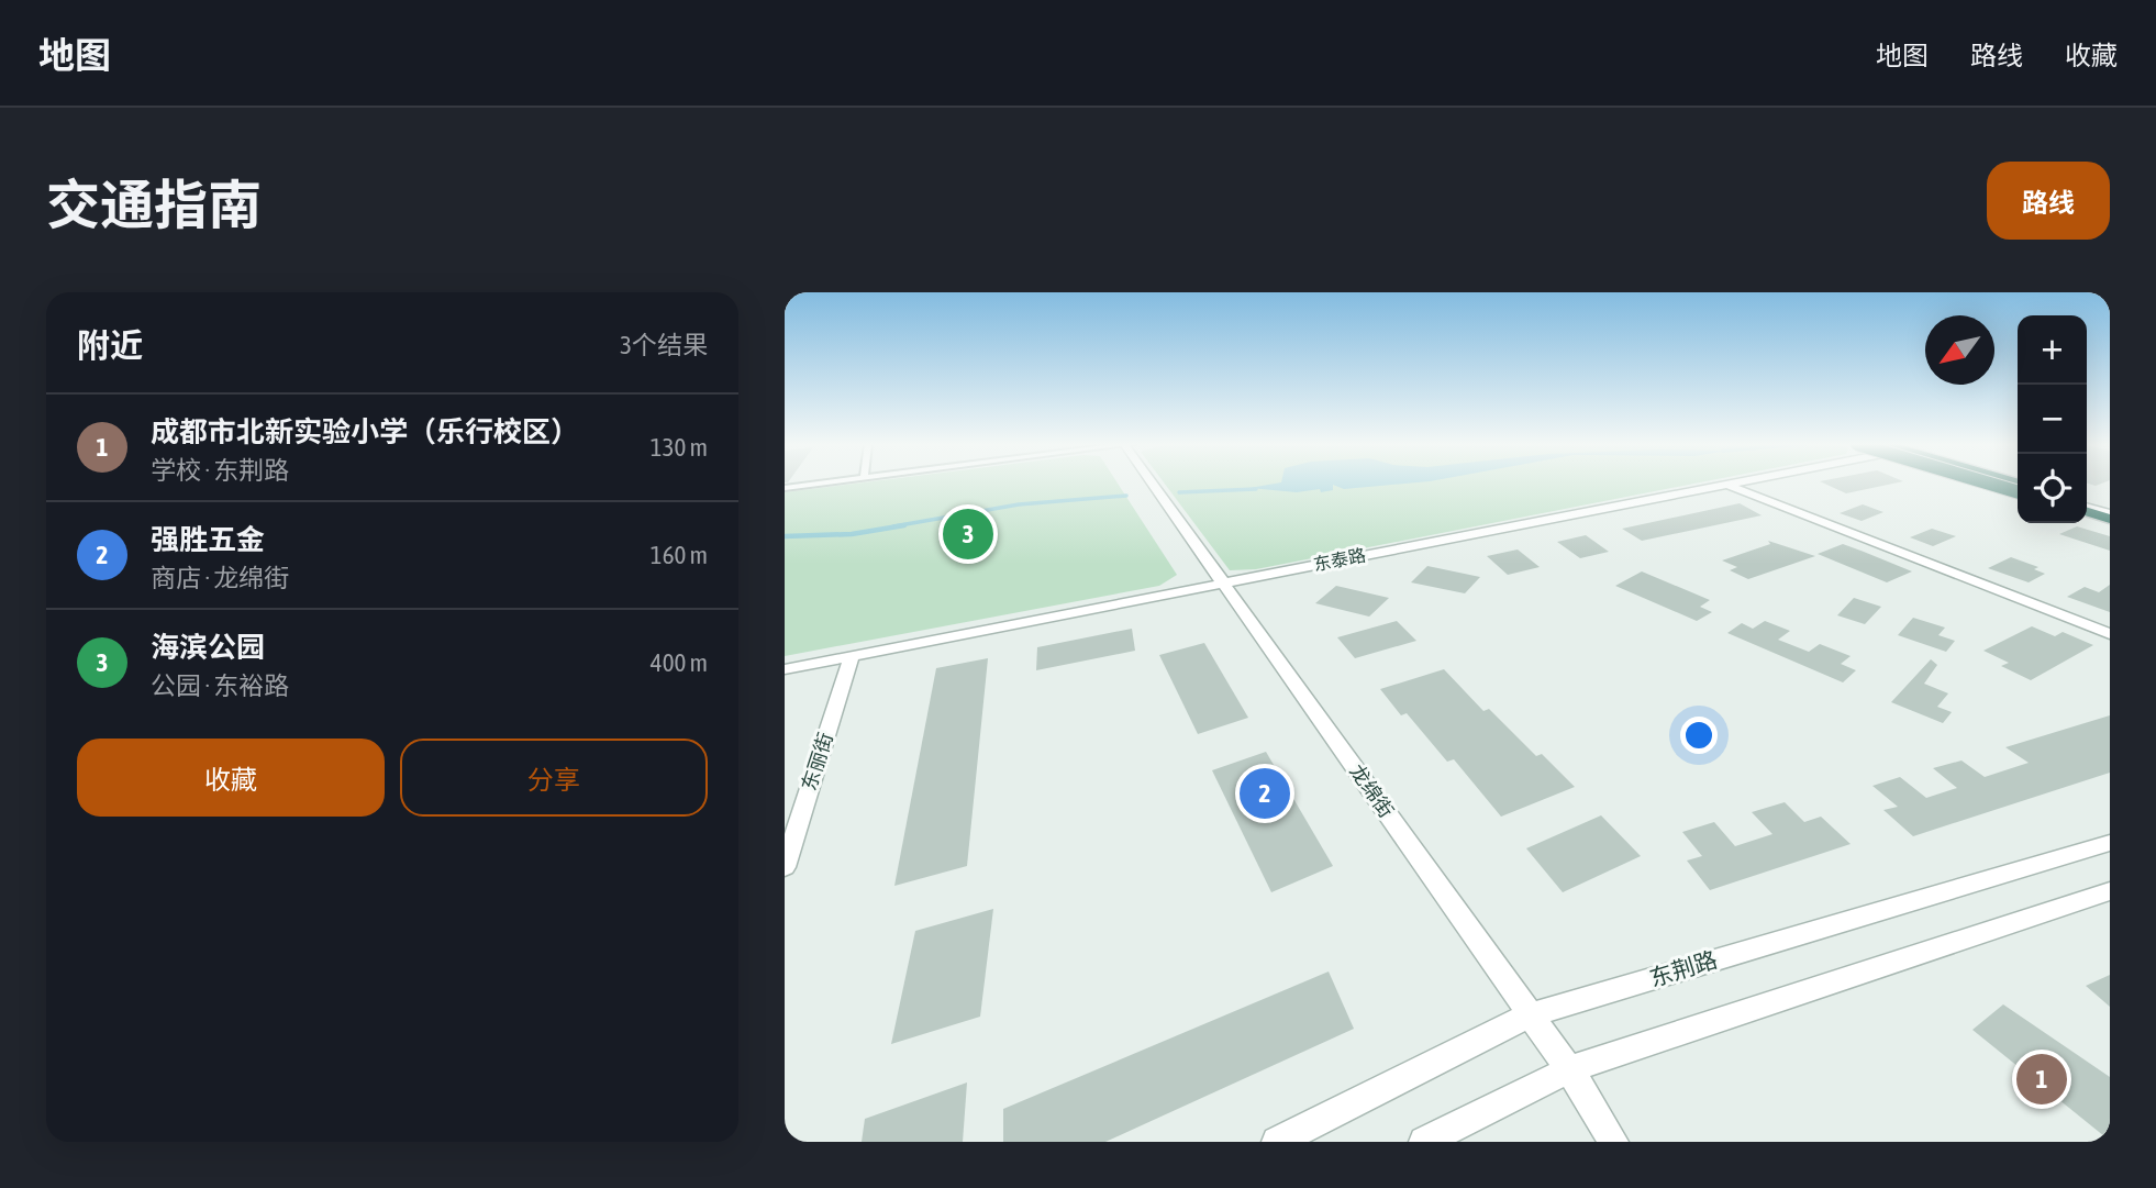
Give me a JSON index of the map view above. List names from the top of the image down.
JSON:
{
  "streets": {
    "street": [
      "东泰路",
      "东丽街",
      "龙绵街",
      "东荆路"
    ]
  },
  "crossings": [
    ["东泰路", "东丽街"],
    ["东泰路", "龙绵街"],
    ["龙绵街", "东荆路"]
  ],
  "north": "bottom left",
  "page": {
    "header": "地图",
    "nav": ["地图", "路线", "收藏"],
    "title": "交通指南",
    "buttons": [
      "路线",
      ["收藏", "分享"]
    ],
    "heading": ["附近", "3个结果"],
    "map_buttons": ["+", "−"],
    "list": [
      {
        "mark": "1",
        "name": "成都市北新实验小学（乐行校区）",
        "note": "学校 · 东荆路",
        "value": "130 m"
      },
      {
        "mark": "2",
        "name": "强胜五金",
        "note": "商店 · 龙绵街",
        "value": "160 m"
      },
      {
        "mark": "3",
        "name": "海滨公园",
        "note": "公园 · 东裕路",
        "value": "400 m"
      }
    ],
    "pins": ["3", "2", "1"]
  }
}
